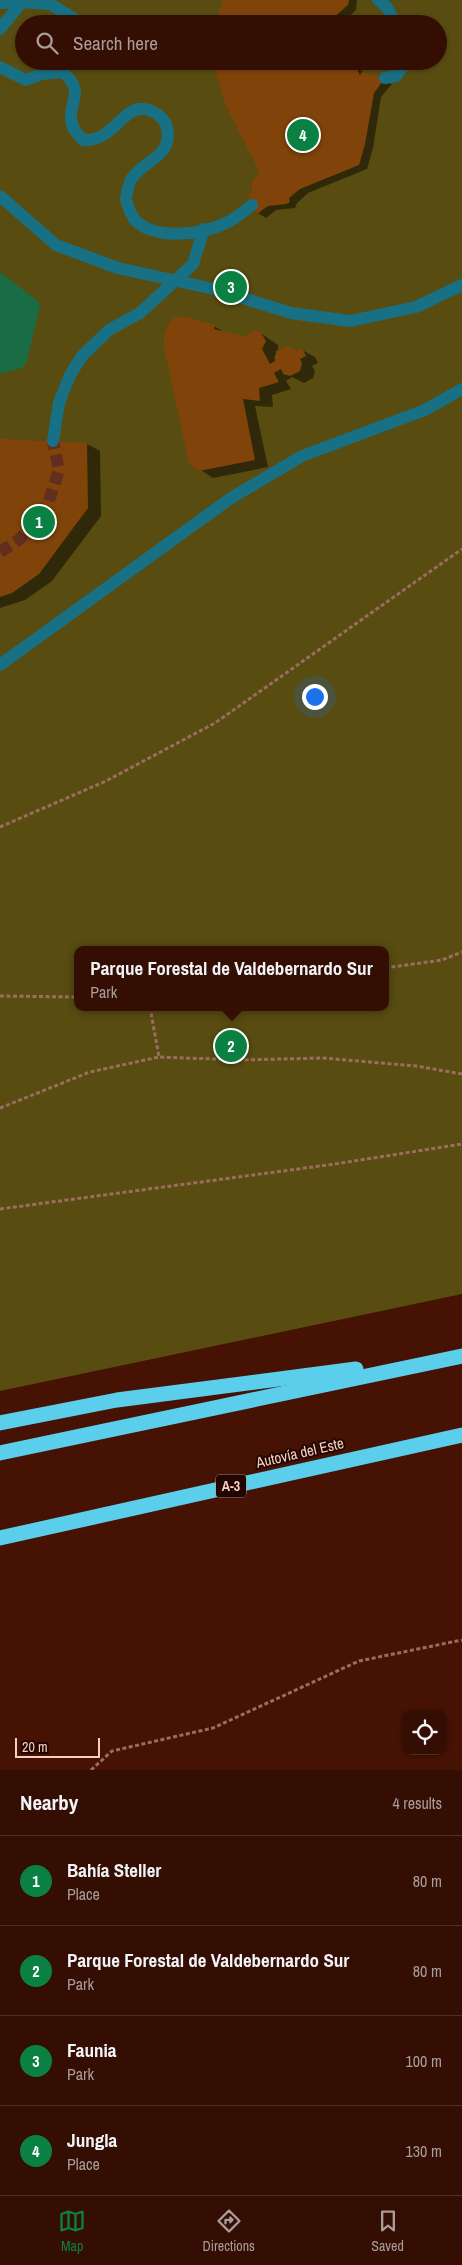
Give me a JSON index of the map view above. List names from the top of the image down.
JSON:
{
  "streets": {
    "highway": ["Autovía del Este", "A-3"]
  },
  "scale_bar": "20 m",
  "page": {
    "search": "Search here",
    "pins": [
      "4",
      "3",
      "1",
      "2"
    ],
    "popup": ["Parque Forestal de Valdebernardo Sur", "Park"],
    "scale": "20 m",
    "heading": ["Nearby", "4 results"],
    "list": [
      {
        "mark": "1",
        "name": "Bahía Steller",
        "note": "Place",
        "value": "80 m"
      },
      {
        "mark": "2",
        "name": "Parque Forestal de Valdebernardo Sur",
        "note": "Park",
        "value": "80 m"
      },
      {
        "mark": "3",
        "name": "Faunia",
        "note": "Park",
        "value": "100 m"
      },
      {
        "mark": "4",
        "name": "Jungla",
        "note": "Place",
        "value": "130 m"
      }
    ],
    "nav": ["Map", "Directions", "Saved"]
  }
}
